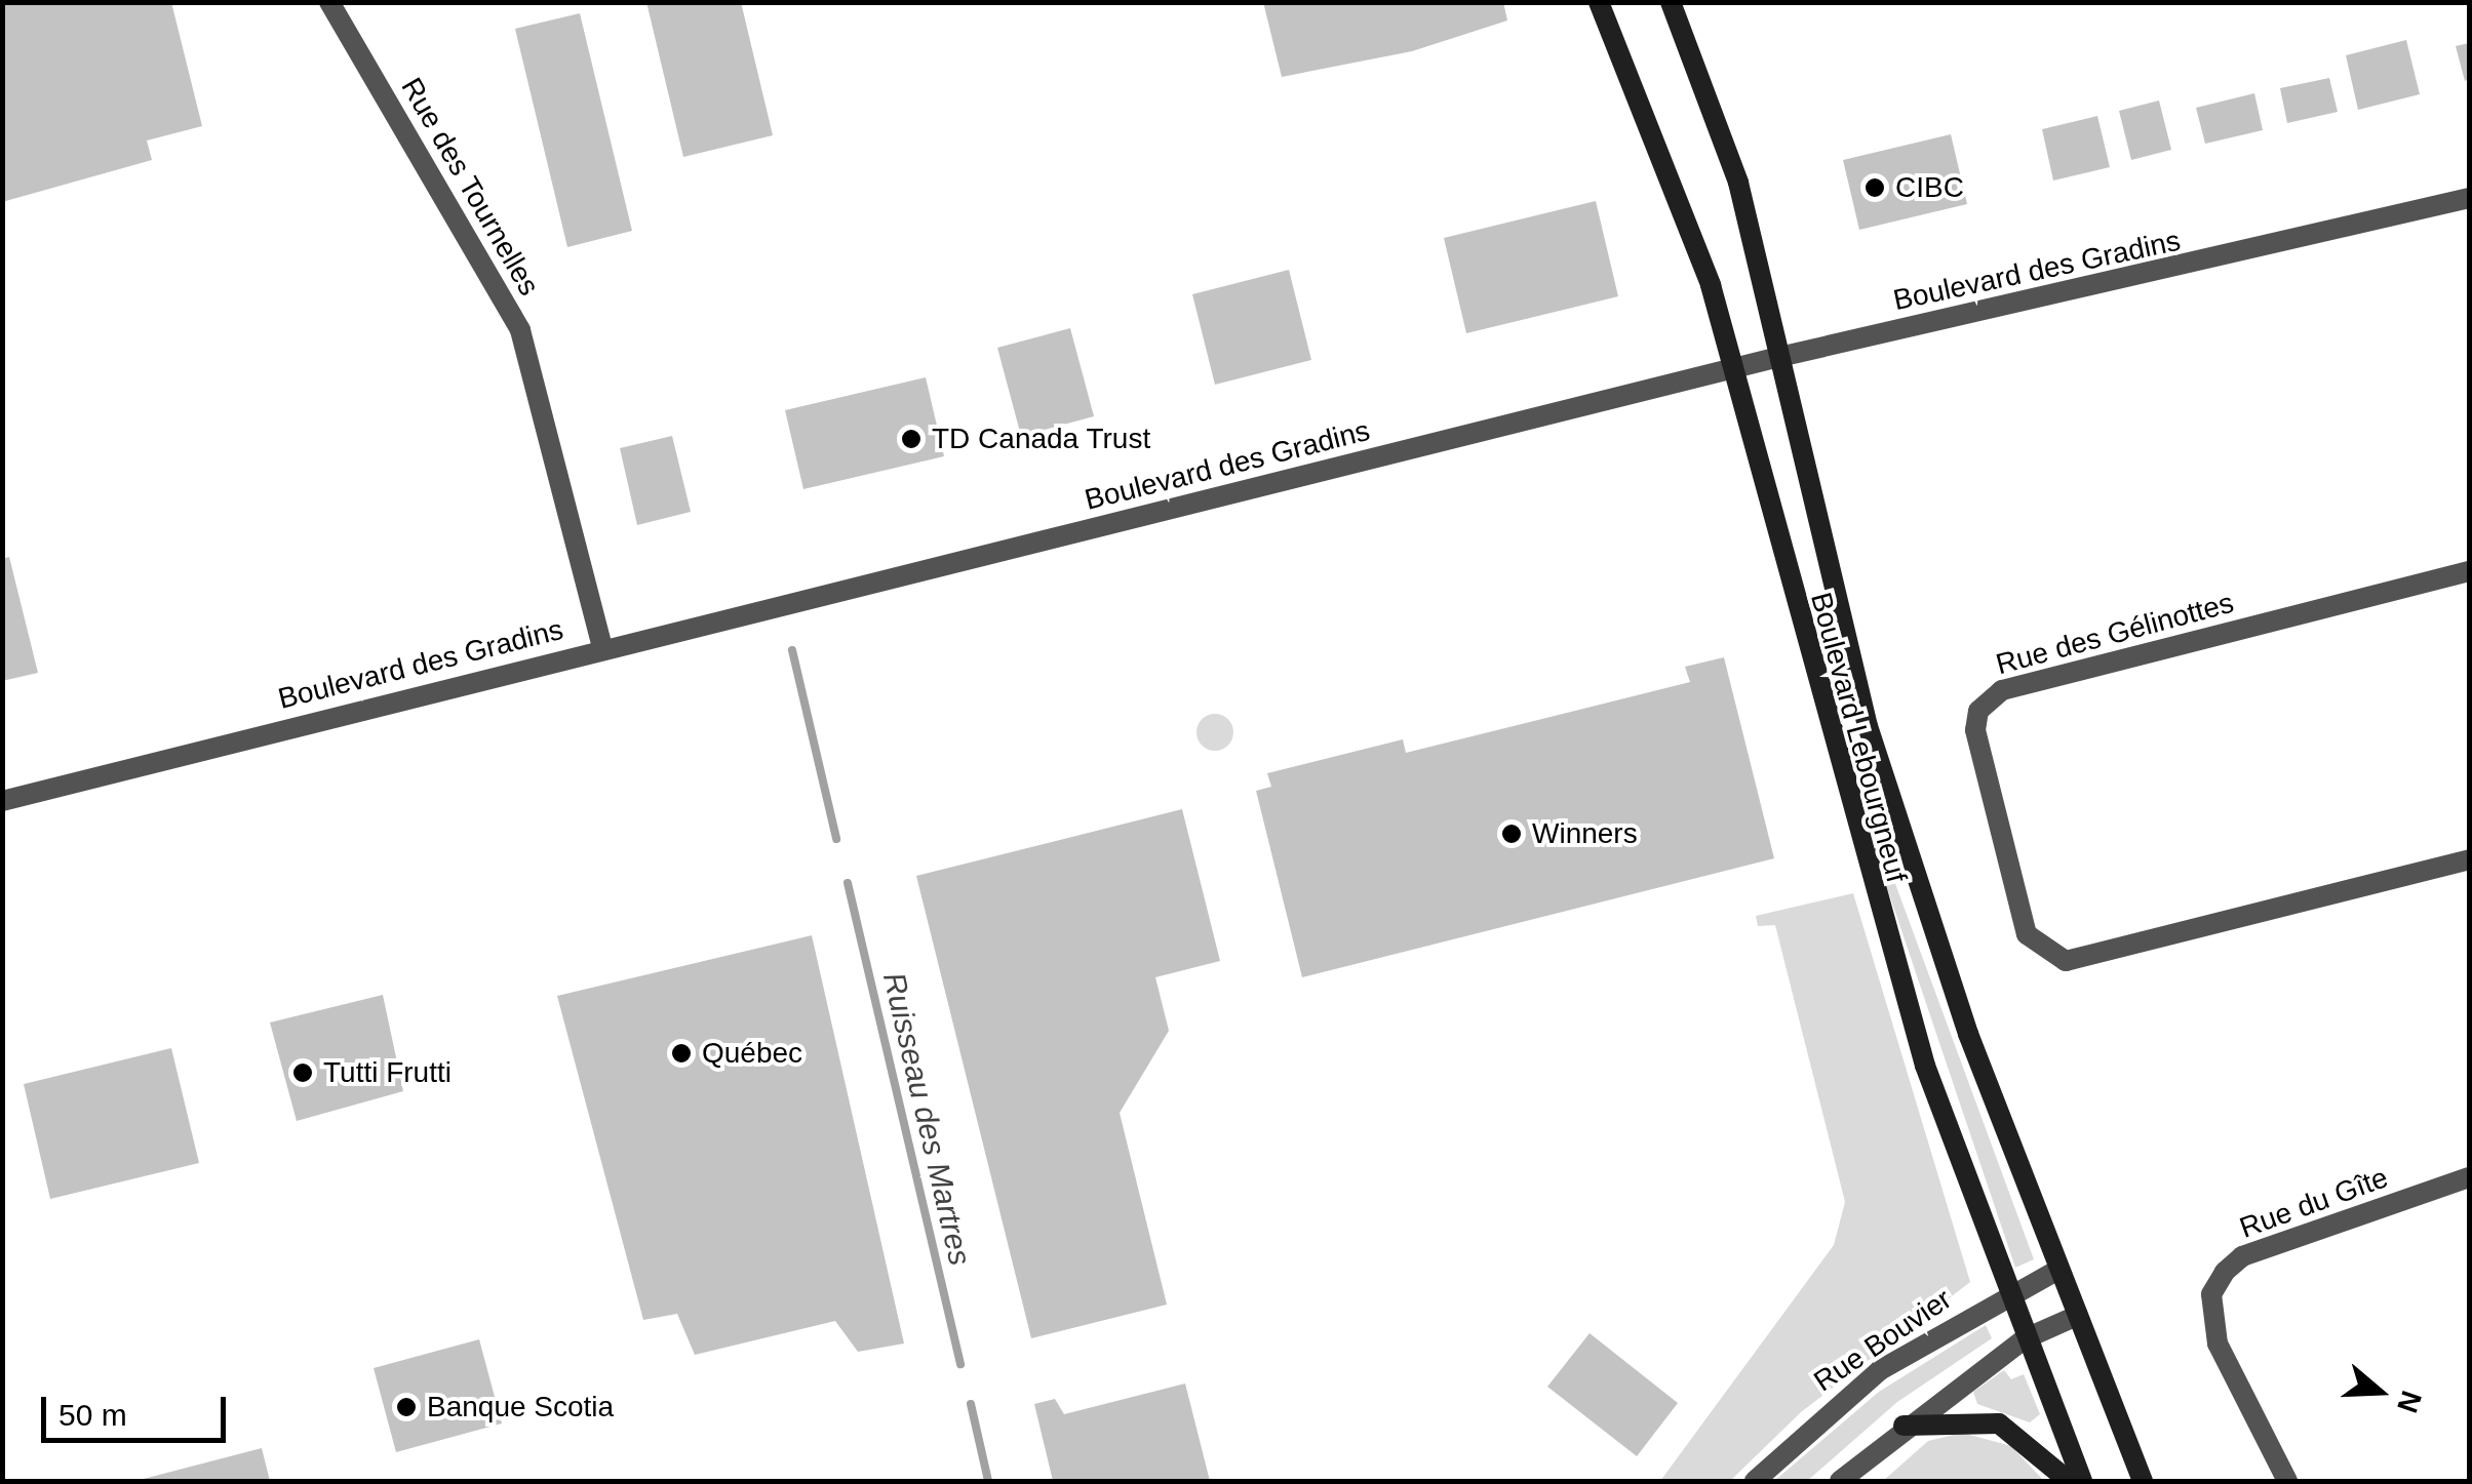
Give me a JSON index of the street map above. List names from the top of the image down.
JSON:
{
  "streets": {
    "main road": ["Boulevard Lebourgneuf"],
    "street": [
      "Rue des Tournelles",
      "Boulevard des Gradins",
      "Rue des Gélinottes",
      "Rue du Gîte",
      "Rue Bouvier"
    ]
  },
  "crossings": [
    ["Rue des Tournelles", "Boulevard des Gradins"],
    ["Boulevard des Gradins", "Boulevard Lebourgneuf"],
    ["Boulevard Lebourgneuf", "Rue Bouvier"]
  ],
  "water": ["Ruisseau des Martres"],
  "places": [
    "CIBC",
    "TD Canada Trust",
    "Winners",
    "Québec",
    "Tutti Frutti",
    "Banque Scotia"
  ],
  "scale_bar": "50 m",
  "north": "right"
}
